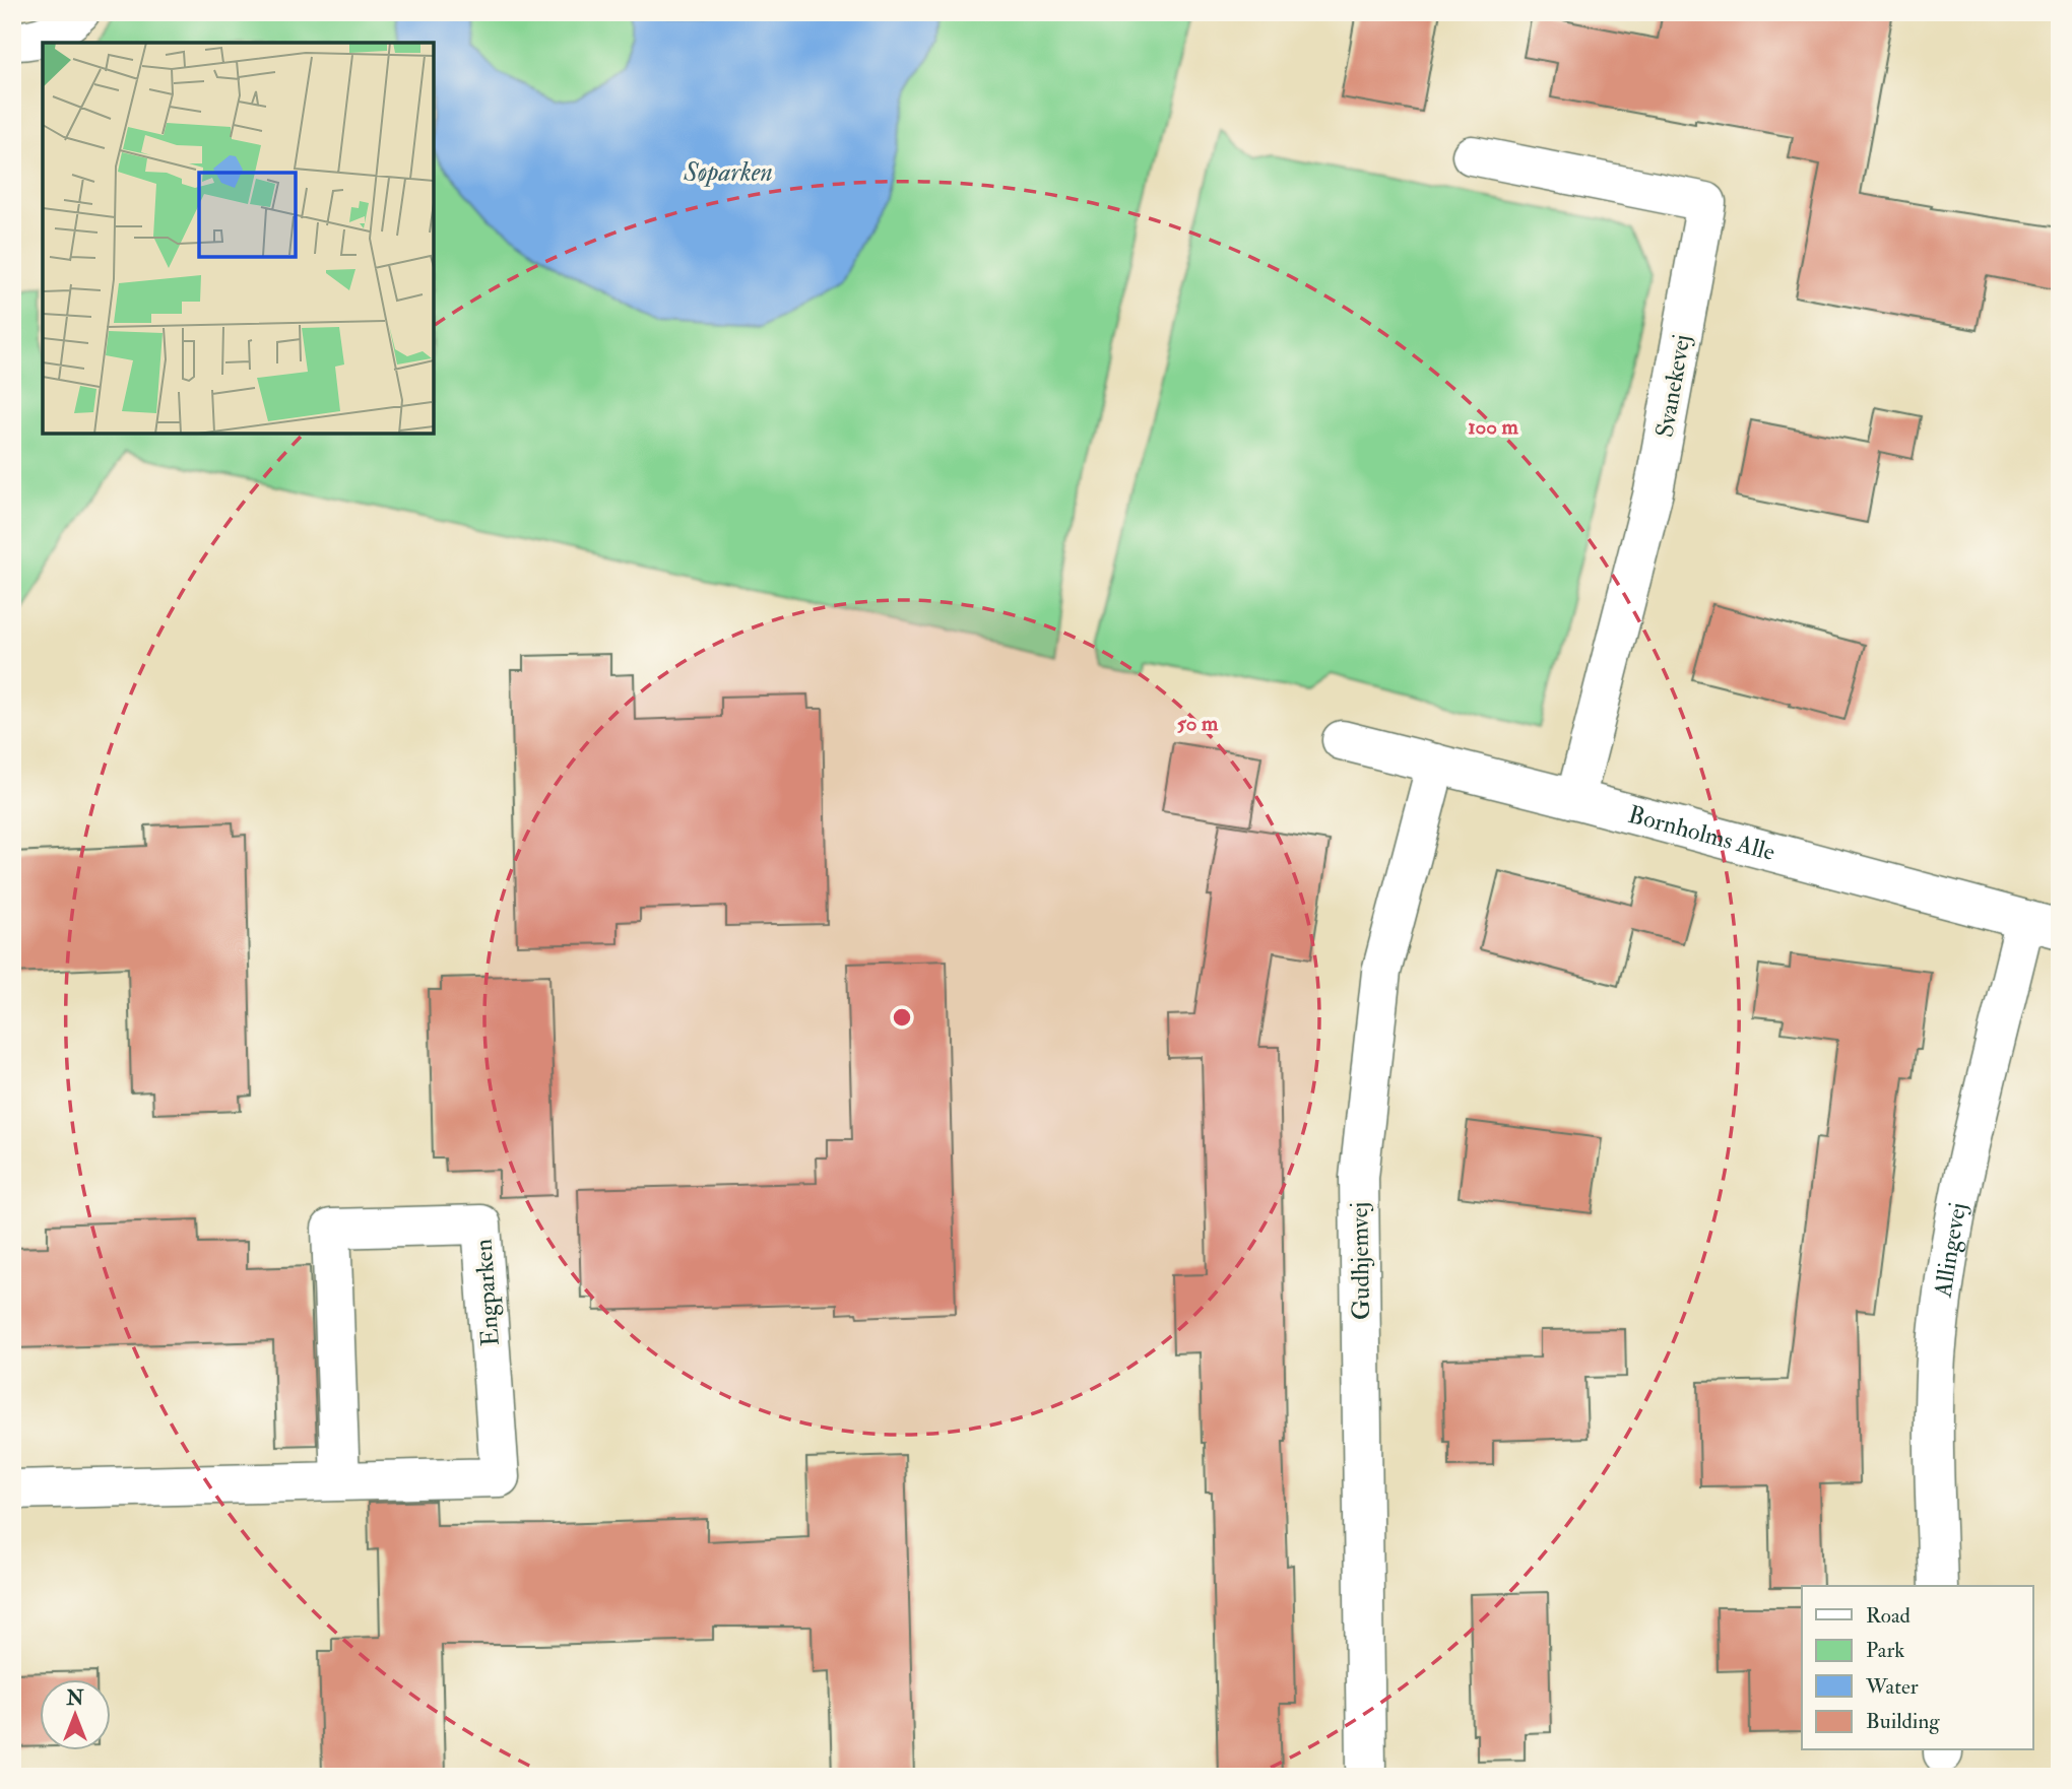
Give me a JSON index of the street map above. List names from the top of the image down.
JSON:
{
  "streets": {
    "street": [
      "Svanekevej",
      "Bornholms Alle",
      "Allingevej",
      "Gudhjemvej",
      "Engparken"
    ]
  },
  "crossings": [
    ["Svanekevej", "Bornholms Alle"],
    ["Bornholms Alle", "Allingevej"],
    ["Bornholms Alle", "Gudhjemvej"]
  ],
  "water": ["Søparken"],
  "legend": [
    "Road",
    "Park",
    "Water",
    "Building"
  ],
  "north": "top",
  "rings": ["100 m", "50 m"]
}
